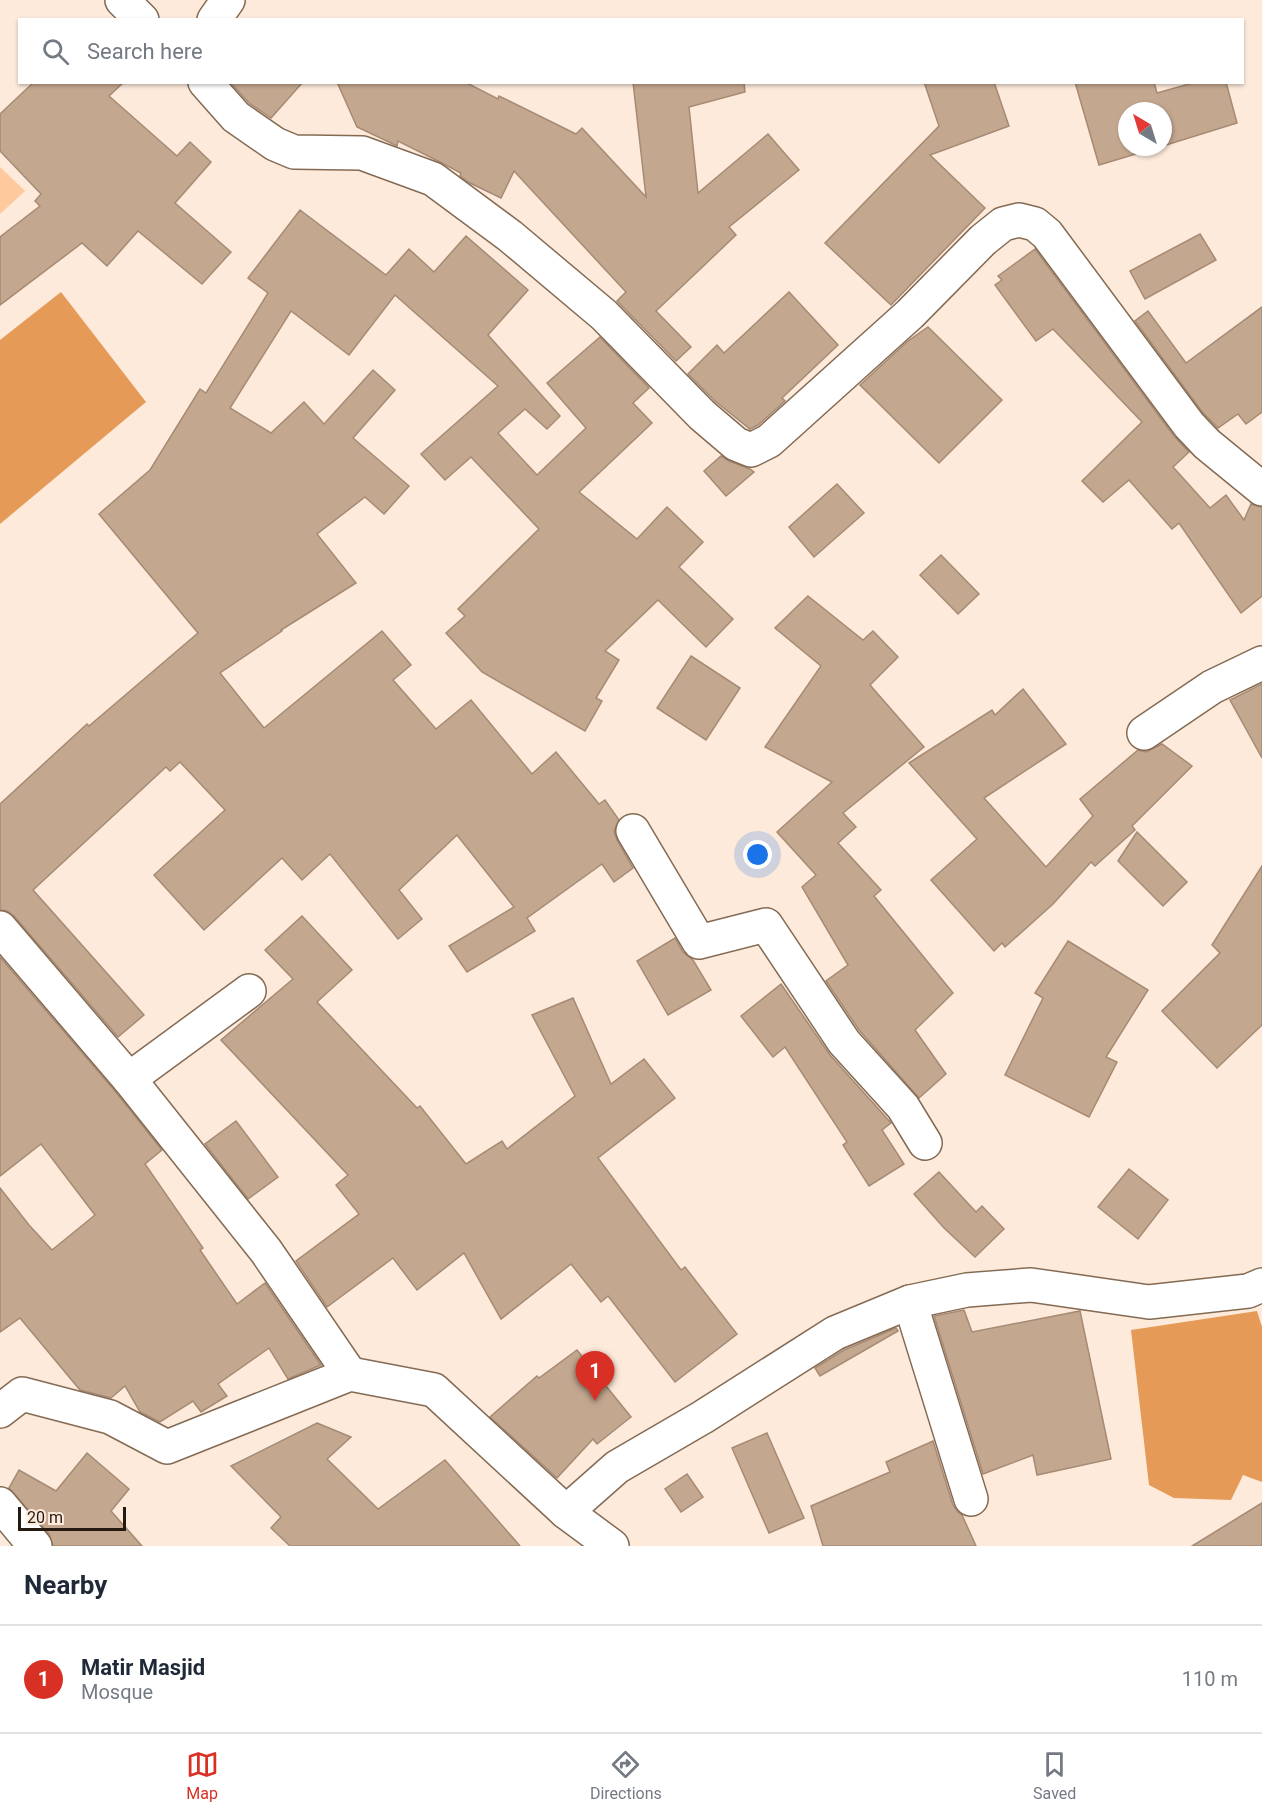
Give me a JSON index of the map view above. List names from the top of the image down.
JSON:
{
  "scale_bar": "20 m",
  "north": "top left",
  "page": {
    "search": "Search here",
    "pins": "1",
    "scale": "20 m",
    "heading": "Nearby",
    "list": [
      {
        "mark": "1",
        "name": "Matir Masjid",
        "note": "Mosque",
        "value": "110 m"
      }
    ],
    "nav": ["Map", "Directions", "Saved"]
  }
}
